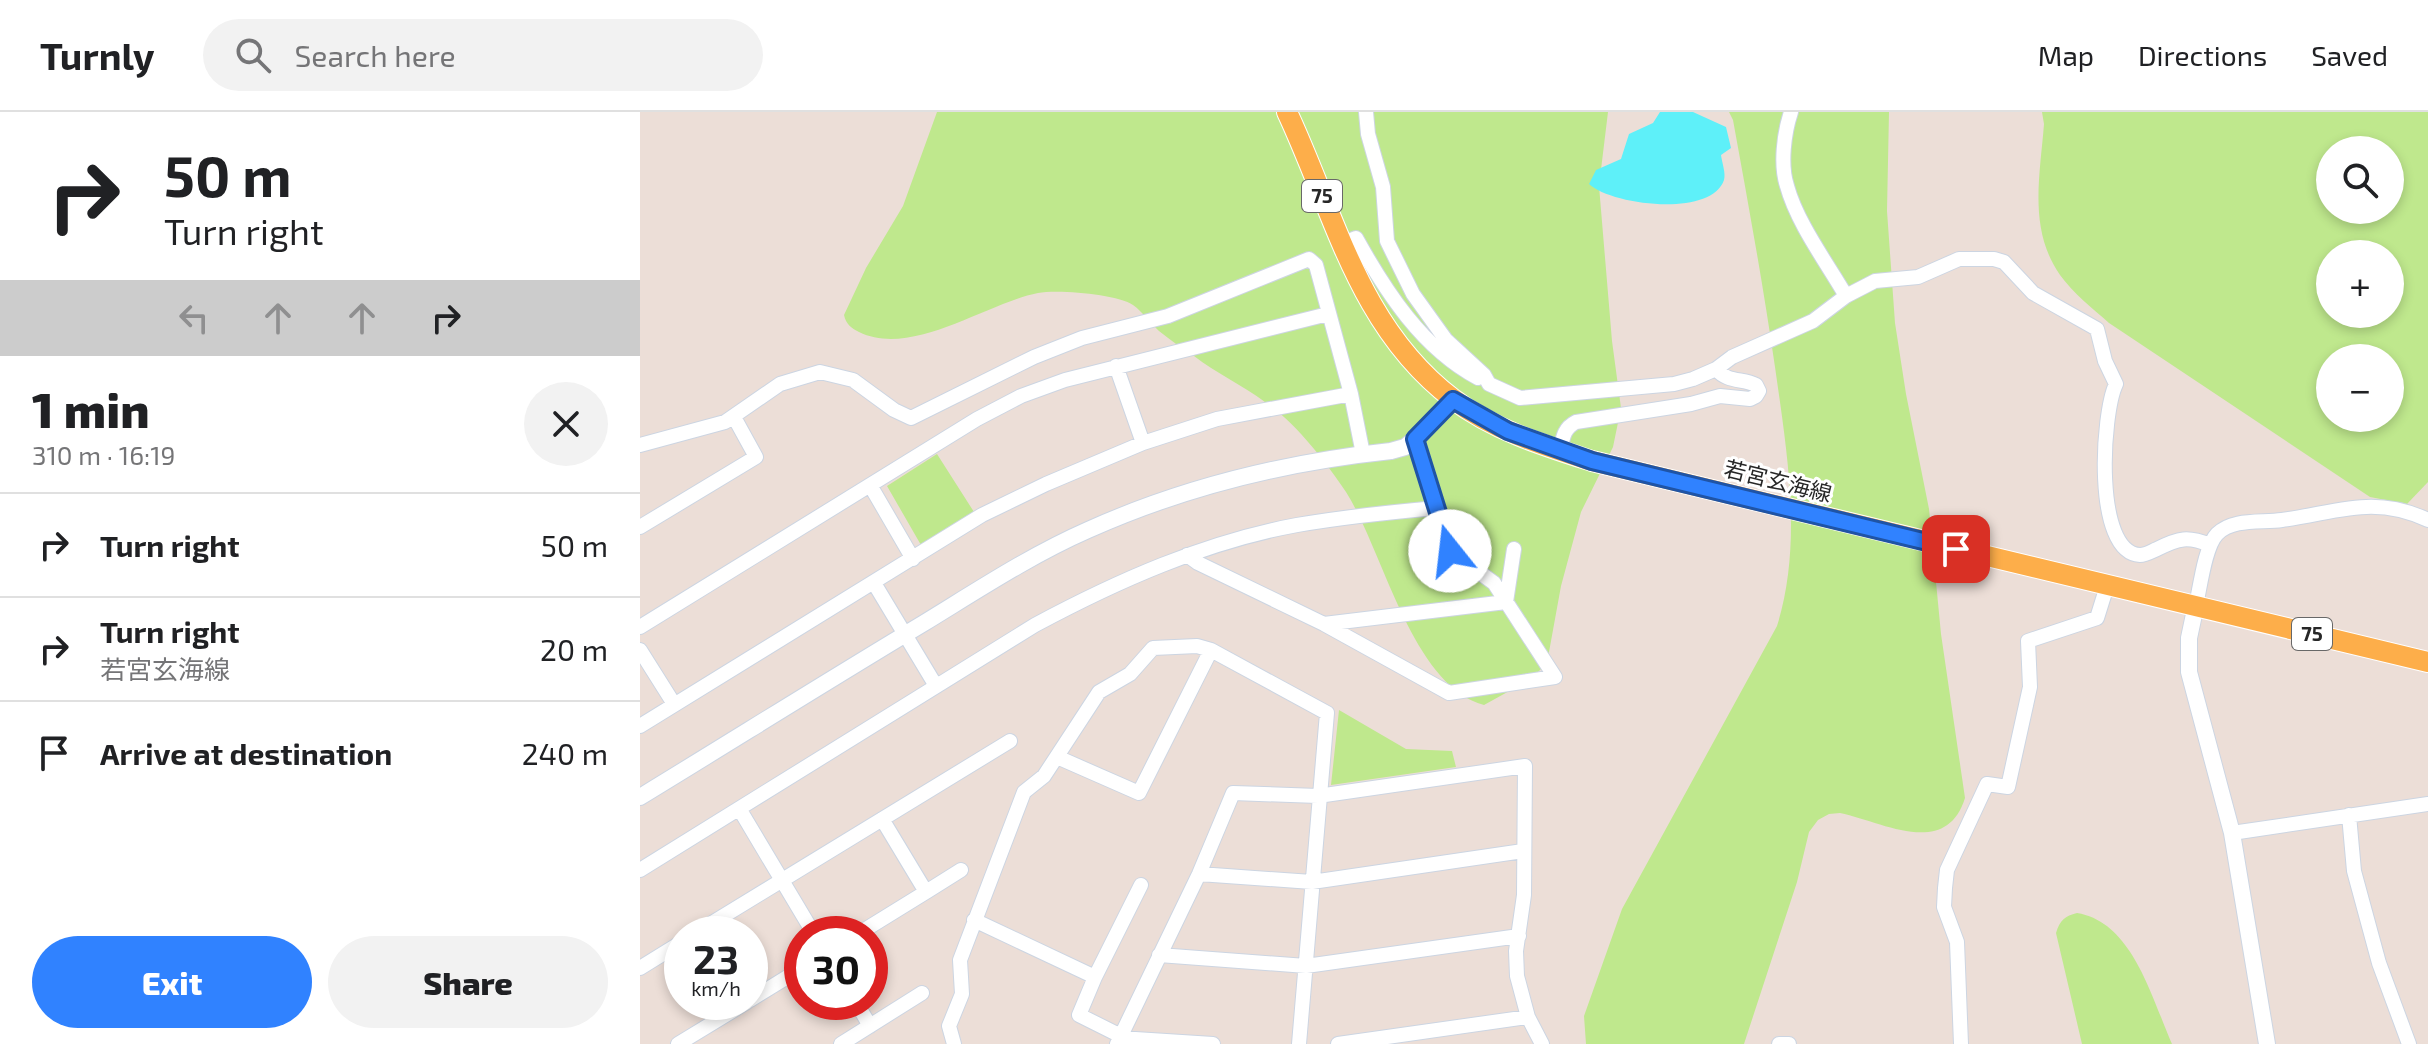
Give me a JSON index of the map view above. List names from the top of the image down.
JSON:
{
  "streets": {
    "main road": ["75", "若宮玄海線"]
  },
  "page": {
    "header": "Turnly",
    "search": "Search here",
    "nav": ["Map", "Directions", "Saved"],
    "turn": ["50 m", "Turn right"],
    "map_buttons": ["+", "−"],
    "heading": ["1 min", "310 m · 16:19"],
    "list": [
      {
        "name": "Turn right",
        "value": "50 m"
      },
      {
        "name": "Turn right",
        "note": "若宮玄海線",
        "value": "20 m"
      },
      {
        "name": "Arrive at destination",
        "value": "240 m"
      }
    ],
    "speed": "23 km/h",
    "limit": "30",
    "buttons": ["Exit", "Share"]
  }
}
